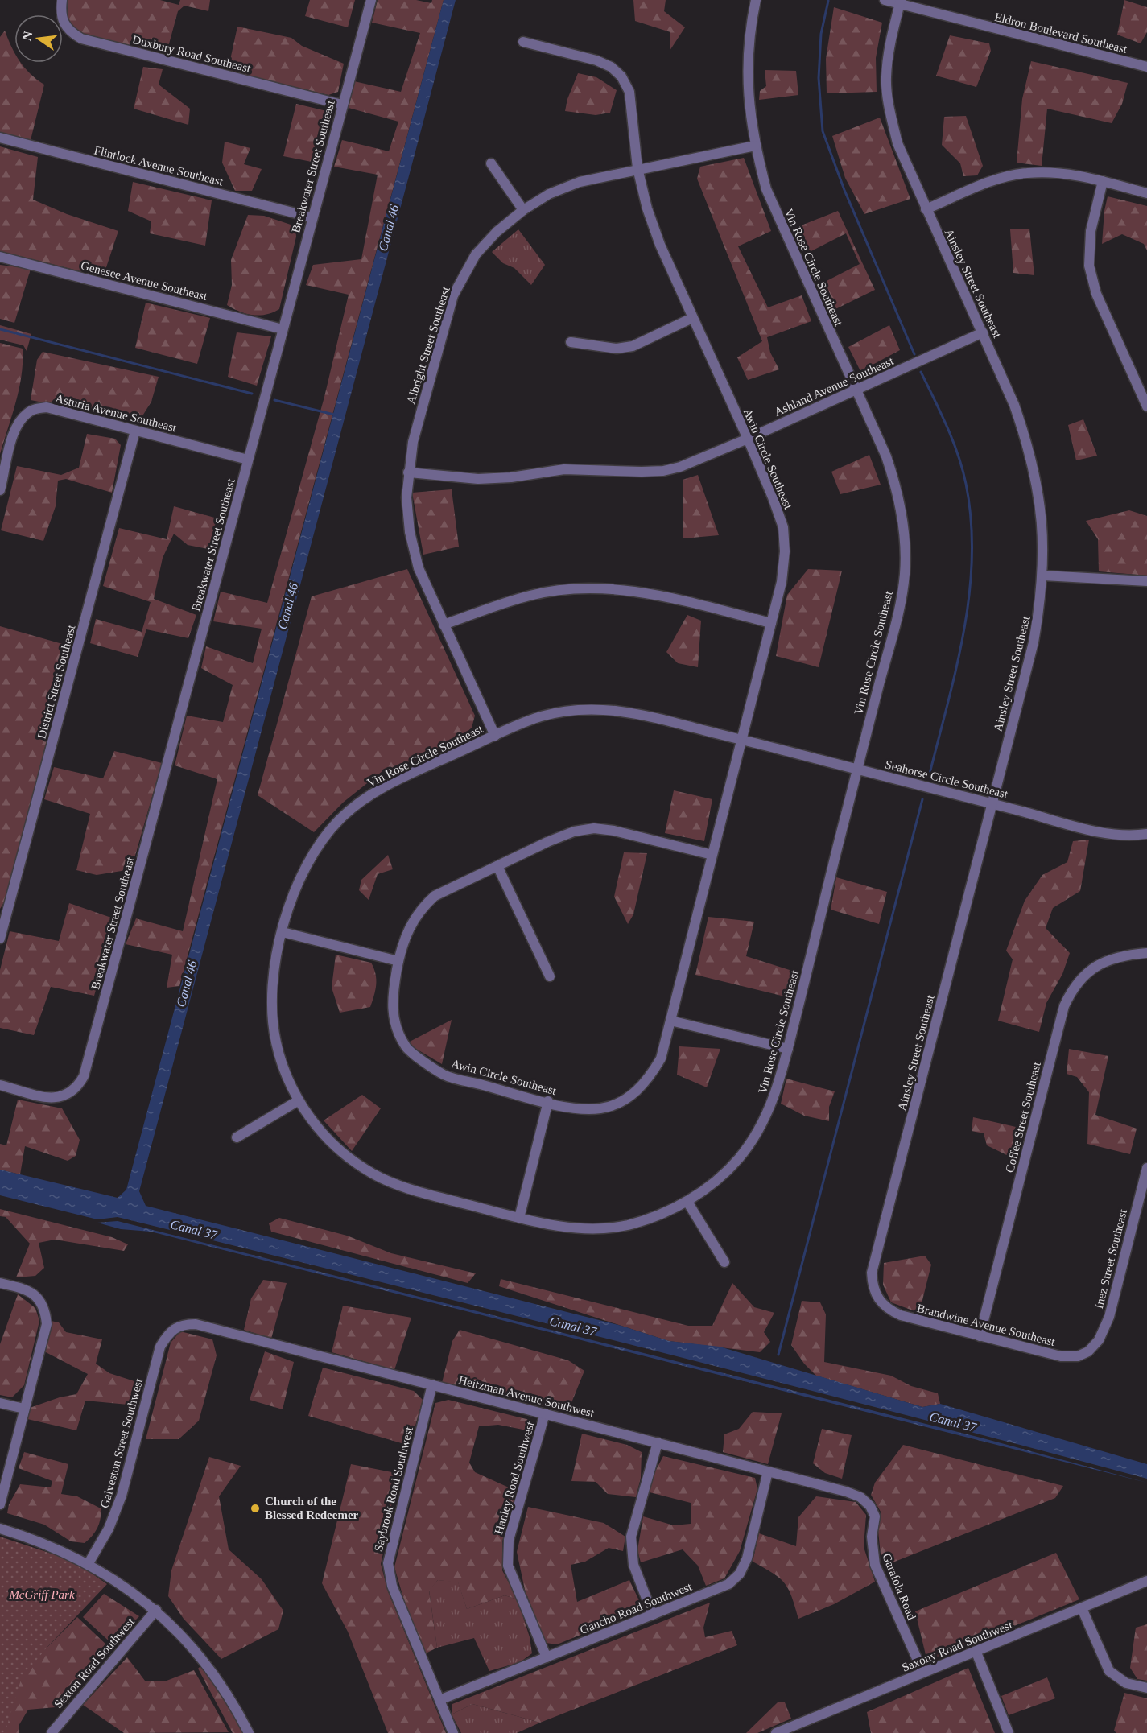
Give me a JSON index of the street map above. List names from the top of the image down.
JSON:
{
  "streets": {
    "street": [
      "Eldron Boulevard Southeast",
      "Duxbury Road Southeast",
      "Flintlock Avenue Southeast",
      "Breakwater Street Southeast",
      "Vin Rose Circle Southeast",
      "Genesee Avenue Southeast",
      "Ainsley Street Southeast",
      "Albright Street Southeast",
      "Ashland Avenue Southeast",
      "Asturia Avenue Southeast",
      "Awin Circle Southeast",
      "District Street Southeast",
      "Seahorse Circle Southeast",
      "Coffee Street Southeast",
      "Inez Street Southeast",
      "Brandwine Avenue Southeast",
      "Heitzman Avenue Southwest",
      "Galveston Street Southwest",
      "Hanley Road Southwest",
      "Saybrook Road Southwest",
      "Garafola Road",
      "Gaucho Road Southwest",
      "Saxony Road Southwest",
      "Sexton Road Southwest"
    ]
  },
  "crossings": [
    ["Eldron Boulevard Southeast", "Ainsley Street Southeast"],
    ["Duxbury Road Southeast", "Breakwater Street Southeast"],
    ["Flintlock Avenue Southeast", "Breakwater Street Southeast"],
    ["Breakwater Street Southeast", "Genesee Avenue Southeast"],
    ["Breakwater Street Southeast", "Asturia Avenue Southeast"],
    ["Vin Rose Circle Southeast", "Albright Street Southeast"],
    ["Vin Rose Circle Southeast", "Ashland Avenue Southeast"],
    ["Vin Rose Circle Southeast", "Awin Circle Southeast"],
    ["Vin Rose Circle Southeast", "Seahorse Circle Southeast"],
    ["Ainsley Street Southeast", "Ashland Avenue Southeast"],
    ["Ainsley Street Southeast", "Seahorse Circle Southeast"],
    ["Ainsley Street Southeast", "Brandwine Avenue Southeast"],
    ["Albright Street Southeast", "Ashland Avenue Southeast"],
    ["Albright Street Southeast", "Awin Circle Southeast"],
    ["Ashland Avenue Southeast", "Awin Circle Southeast"],
    ["Asturia Avenue Southeast", "District Street Southeast"],
    ["Awin Circle Southeast", "Seahorse Circle Southeast"],
    ["Coffee Street Southeast", "Brandwine Avenue Southeast"],
    ["Inez Street Southeast", "Brandwine Avenue Southeast"],
    ["Heitzman Avenue Southwest", "Galveston Street Southwest"],
    ["Heitzman Avenue Southwest", "Hanley Road Southwest"],
    ["Heitzman Avenue Southwest", "Saybrook Road Southwest"],
    ["Heitzman Avenue Southwest", "Garafola Road"],
    ["Heitzman Avenue Southwest", "Gaucho Road Southwest"],
    ["Hanley Road Southwest", "Gaucho Road Southwest"],
    ["Saybrook Road Southwest", "Gaucho Road Southwest"],
    ["Garafola Road", "Saxony Road Southwest"]
  ],
  "water": ["Canal 46", "Canal 37"],
  "parks": ["McGriff Park"],
  "places": ["Church of the Blessed Redeemer"],
  "north": "left"
}
